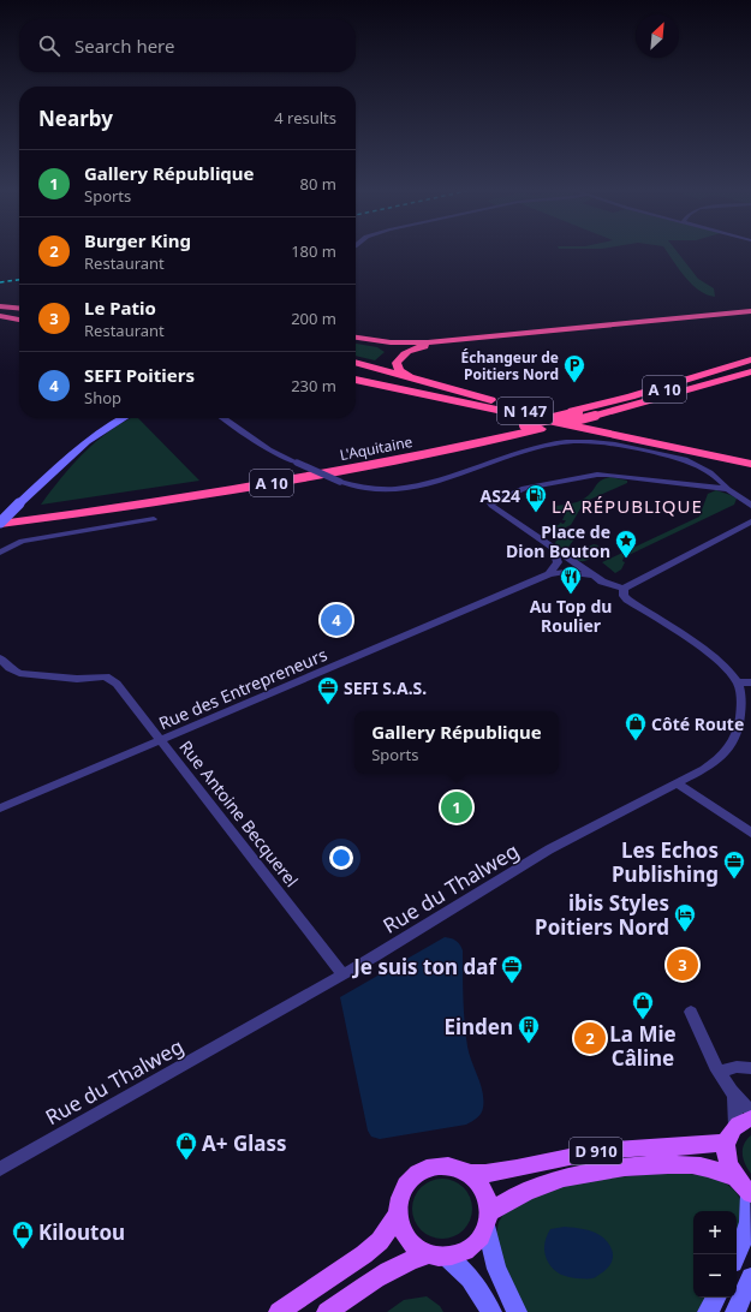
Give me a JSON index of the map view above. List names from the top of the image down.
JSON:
{
  "streets": {
    "highway": ["A 10", "N 147", "L'Aquitaine"],
    "main road": ["D 910"],
    "street": ["Rue des Entrepreneurs", "Rue Antoine Becquerel", "Rue du Thalweg"]
  },
  "crossings": [
    ["Rue des Entrepreneurs", "Rue Antoine Becquerel"],
    ["Rue Antoine Becquerel", "Rue du Thalweg"]
  ],
  "districts": ["LA RÉPUBLIQUE"],
  "places": {
    "parking": ["Échangeur de Poitiers Nord"],
    "fuel station": ["AS24"],
    "place": ["Place de Dion Bouton"],
    "restaurant": ["Au Top du Roulier"],
    "office": ["SEFI S.A.S.", "Les Echos Publishing", "Je suis ton daf"],
    "shop": [
      "Côté Route",
      "La Mie Câline",
      "A+ Glass",
      "Kiloutou"
    ],
    "hotel": ["ibis Styles Poitiers Nord"],
    "building": ["Einden"]
  },
  "north": "top right",
  "page": {
    "search": "Search here",
    "heading": ["Nearby", "4 results"],
    "list": [
      {
        "mark": "1",
        "name": "Gallery République",
        "note": "Sports",
        "value": "80 m"
      },
      {
        "mark": "2",
        "name": "Burger King",
        "note": "Restaurant",
        "value": "180 m"
      },
      {
        "mark": "3",
        "name": "Le Patio",
        "note": "Restaurant",
        "value": "200 m"
      },
      {
        "mark": "4",
        "name": "SEFI Poitiers",
        "note": "Shop",
        "value": "230 m"
      }
    ],
    "pins": [
      "4",
      "1",
      "3",
      "2"
    ],
    "popup": ["Gallery République", "Sports"],
    "map_buttons": ["+", "−"]
  }
}
